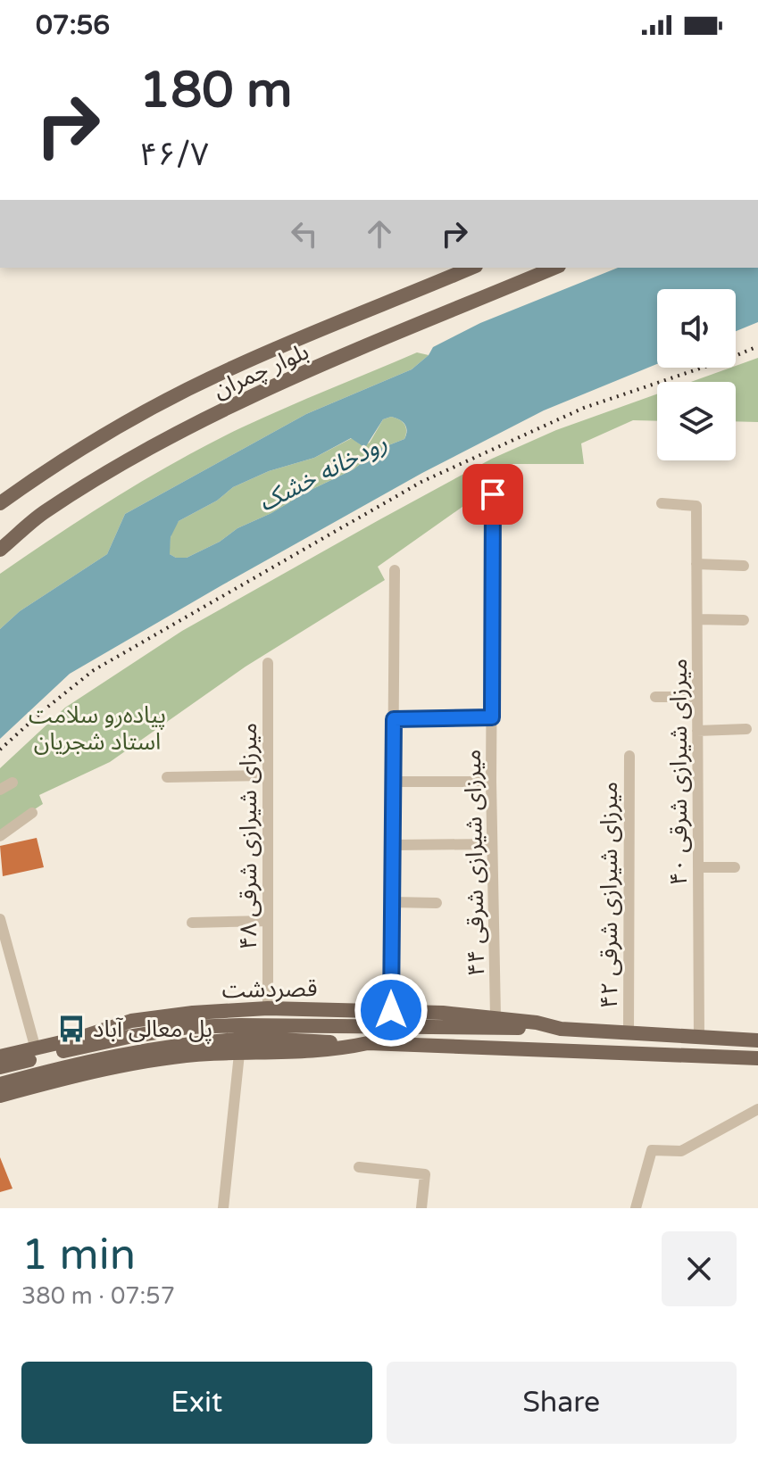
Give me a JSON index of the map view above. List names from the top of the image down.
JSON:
{
  "streets": {
    "main road": ["بلوار چمران", "قصردشت"],
    "street": [
      "۴۰ میرزای شیرازی شرقی",
      "۴۸ میرزای شیرازی شرقی",
      "۴۴ میرزای شیرازی شرقی",
      "۴۲ میرزای شیرازی شرقی"
    ]
  },
  "crossings": [
    ["۴۸ میرزای شیرازی شرقی", "قصردشت"],
    ["۴۴ میرزای شیرازی شرقی", "قصردشت"]
  ],
  "water": ["رودخانه خشک"],
  "parks": ["پیاده‌رو سلامت استاد شجریان"],
  "places": {
    "bus stop": ["پل معالی آباد"]
  },
  "page": {
    "status": "07:56",
    "turn": ["180 m", "۴۶/۷"],
    "heading": ["1 min", "380 m · 07:57"],
    "buttons": ["Exit", "Share"]
  }
}
